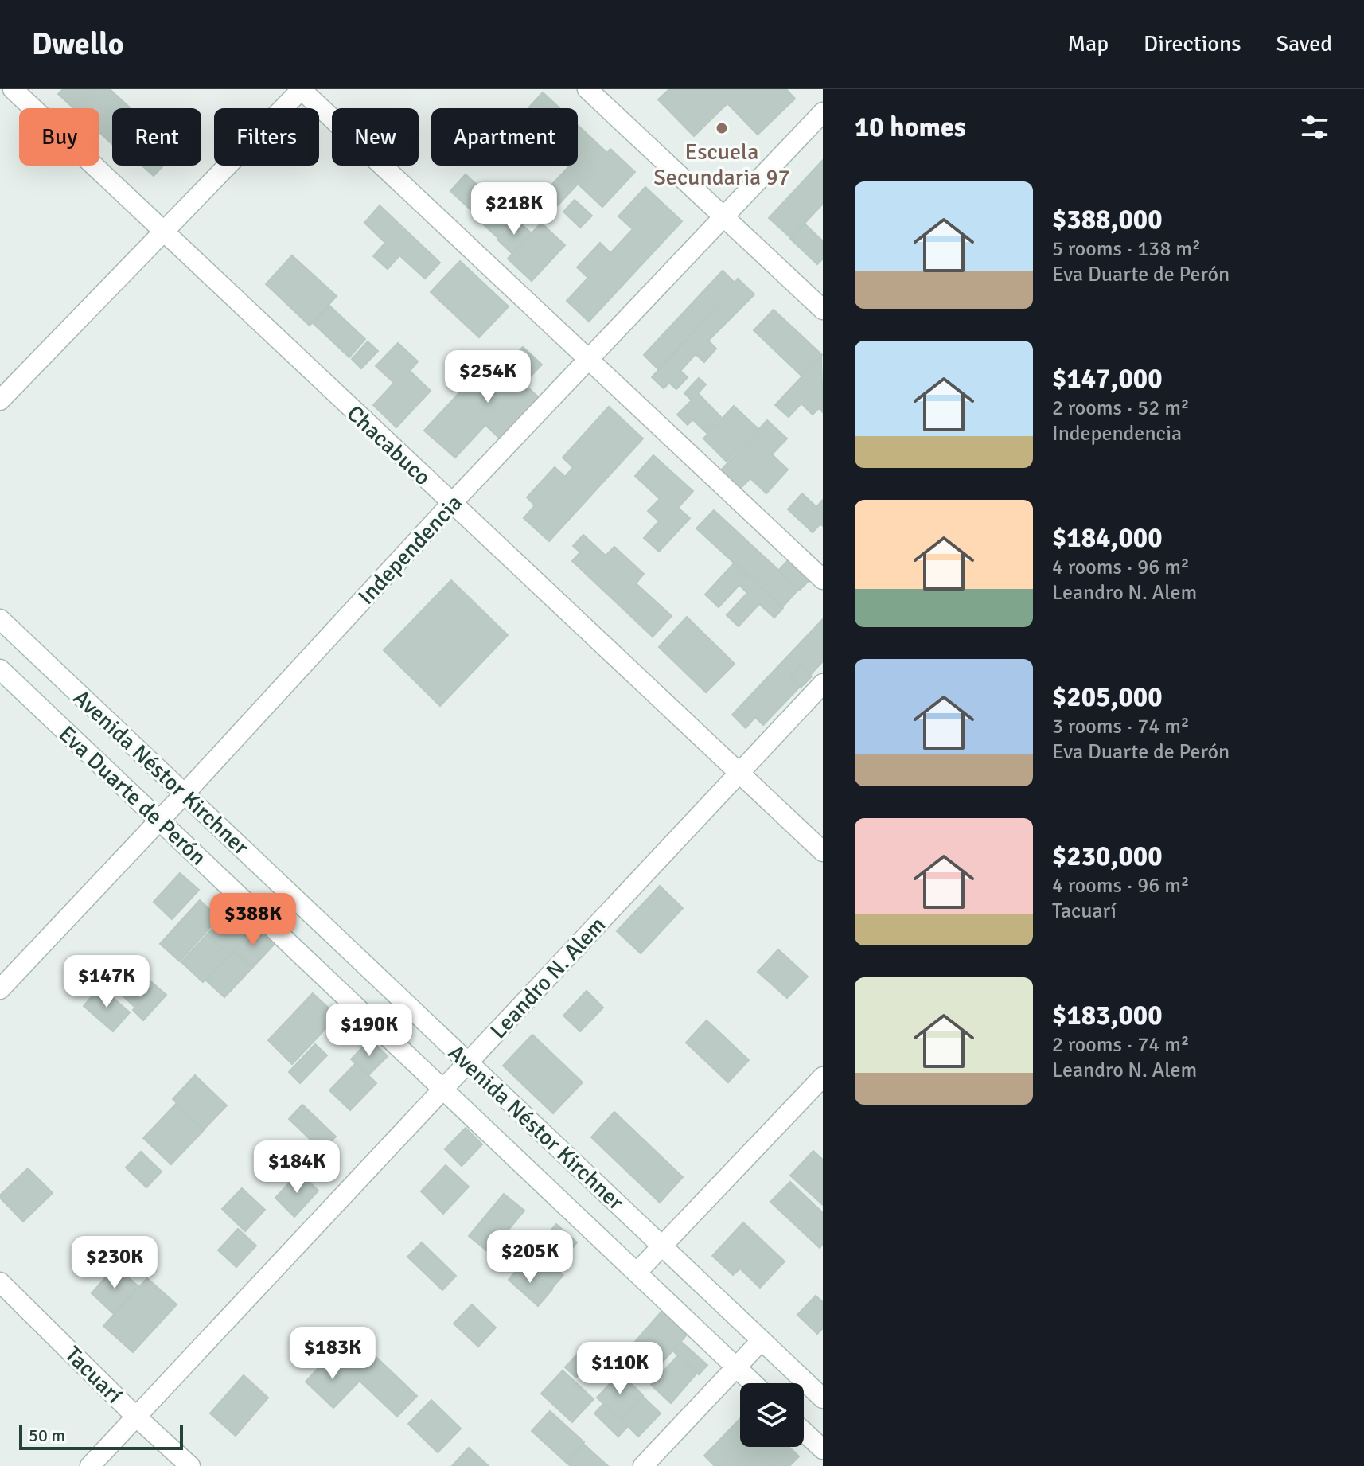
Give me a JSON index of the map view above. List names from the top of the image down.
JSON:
{
  "streets": {
    "street": [
      "Chacabuco",
      "Independencia",
      "Avenida Néstor Kirchner",
      "Eva Duarte de Perón",
      "Leandro N. Alem",
      "Tacuarí"
    ]
  },
  "crossings": [
    ["Chacabuco", "Independencia"],
    ["Chacabuco", "Leandro N. Alem"],
    ["Independencia", "Avenida Néstor Kirchner"],
    ["Independencia", "Eva Duarte de Perón"],
    ["Avenida Néstor Kirchner", "Leandro N. Alem"],
    ["Eva Duarte de Perón", "Leandro N. Alem"],
    ["Leandro N. Alem", "Tacuarí"]
  ],
  "places": ["Escuela Secundaria 97"],
  "scale_bar": "50 m",
  "page": {
    "header": "Dwello",
    "nav": ["Map", "Directions", "Saved"],
    "heading": "10 homes",
    "chip": [
      "Buy",
      "Rent",
      "Filters",
      "New",
      "Apartment"
    ],
    "list": [
      {
        "name": "$388,000",
        "note": "5 rooms · 138 m² · Eva Duarte de Perón"
      },
      {
        "name": "$147,000",
        "note": "2 rooms · 52 m² · Independencia"
      },
      {
        "name": "$184,000",
        "note": "4 rooms · 96 m² · Leandro N. Alem"
      },
      {
        "name": "$205,000",
        "note": "3 rooms · 74 m² · Eva Duarte de Perón"
      },
      {
        "name": "$230,000",
        "note": "4 rooms · 96 m² · Tacuarí"
      },
      {
        "name": "$183,000",
        "note": "2 rooms · 74 m² · Leandro N. Alem"
      }
    ],
    "price": [
      "$218K",
      "$254K",
      "$388K",
      "$147K",
      "$190K",
      "$184K",
      "$205K",
      "$230K",
      "$183K",
      "$110K"
    ],
    "scale": "50 m"
  }
}
